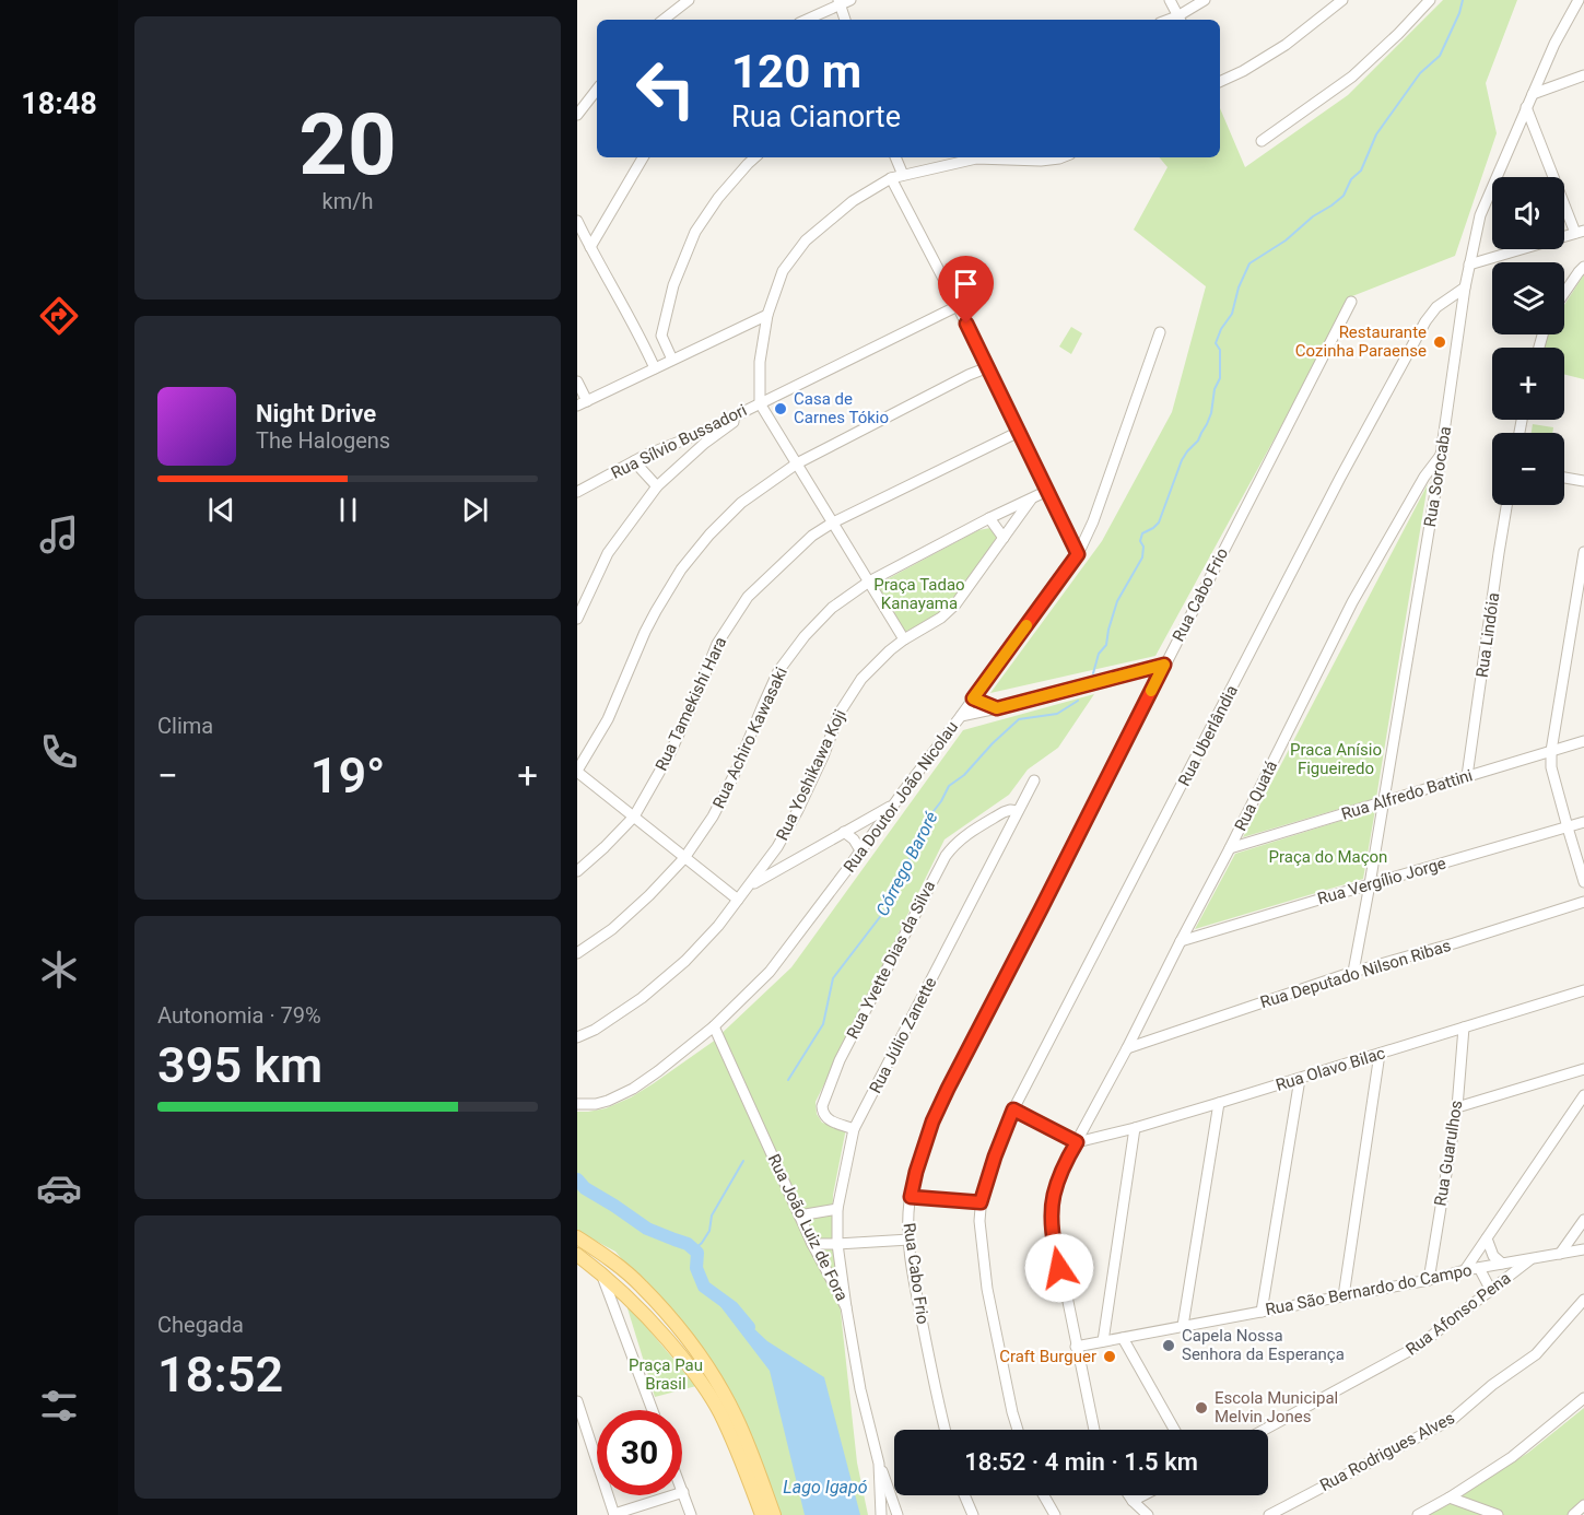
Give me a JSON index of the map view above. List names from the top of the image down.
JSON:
{
  "streets": {
    "street": [
      "Rua Sílvio Bussadori",
      "Rua Sorocaba",
      "Rua Cabo Frio",
      "Rua Lindóia",
      "Rua Tamekishi Hara",
      "Rua Uberlândia",
      "Rua Achiro Kawasaki",
      "Rua Yoshikawa Koji",
      "Rua Alfredo Battini",
      "Rua Quatá",
      "Rua Doutor João Nicolau",
      "Rua Vergílio Jorge",
      "Rua Yvette Dias da Silva",
      "Rua Deputado Nilson Ribas",
      "Rua Júlio Zanette",
      "Rua Olavo Bilac",
      "Rua Guarulhos",
      "Rua João Luiz de Fora",
      "Rua São Bernardo do Campo",
      "Rua Afonso Pena",
      "Rua Rodrigues Alves"
    ]
  },
  "crossings": [
    ["Rua Sorocaba", "Rua Uberlândia"],
    ["Rua Sorocaba", "Rua Alfredo Battini"],
    ["Rua Sorocaba", "Rua Quatá"],
    ["Rua Sorocaba", "Rua Vergílio Jorge"],
    ["Rua Sorocaba", "Rua Deputado Nilson Ribas"],
    ["Rua Lindóia", "Rua Alfredo Battini"],
    ["Rua Achiro Kawasaki", "Rua Yoshikawa Koji"],
    ["Rua Alfredo Battini", "Rua Quatá"],
    ["Rua Quatá", "Rua Vergílio Jorge"],
    ["Rua Quatá", "Rua Deputado Nilson Ribas"],
    ["Rua Quatá", "Rua Olavo Bilac"],
    ["Rua Quatá", "Rua São Bernardo do Campo"],
    ["Rua Doutor João Nicolau", "Rua João Luiz de Fora"],
    ["Rua Yvette Dias da Silva", "Rua Júlio Zanette"],
    ["Rua Júlio Zanette", "Rua João Luiz de Fora"],
    ["Rua Olavo Bilac", "Rua Guarulhos"],
    ["Rua Guarulhos", "Rua São Bernardo do Campo"],
    ["Rua São Bernardo do Campo", "Rua Afonso Pena"]
  ],
  "water": ["Córrego Baroré", "Lago Igapó"],
  "parks": [
    "Praça Tadao Kanayama",
    "Praca Anísio Figueiredo",
    "Praça do Maçon",
    "Praça Pau Brasil"
  ],
  "places": [
    "Restaurante Cozinha Paraense",
    "Casa de Carnes Tókio",
    "Capela Nossa Senhora da Esperança",
    "Craft Burguer",
    "Escola Municipal Melvin Jones"
  ],
  "page": {
    "tabs": "18:48",
    "tile": [
      ["20", "km/h"],
      "Clima",
      ["Autonomia · 79%", "395 km"],
      ["Chegada", "18:52"]
    ],
    "turn": ["120 m", "Rua Cianorte"],
    "map_buttons": ["+", "−"],
    "song": ["Night Drive", "The Halogens"],
    "heat": ["−", "19°", "+"],
    "limit": "30",
    "trip": "18:52 · 4 min · 1.5 km"
  }
}
